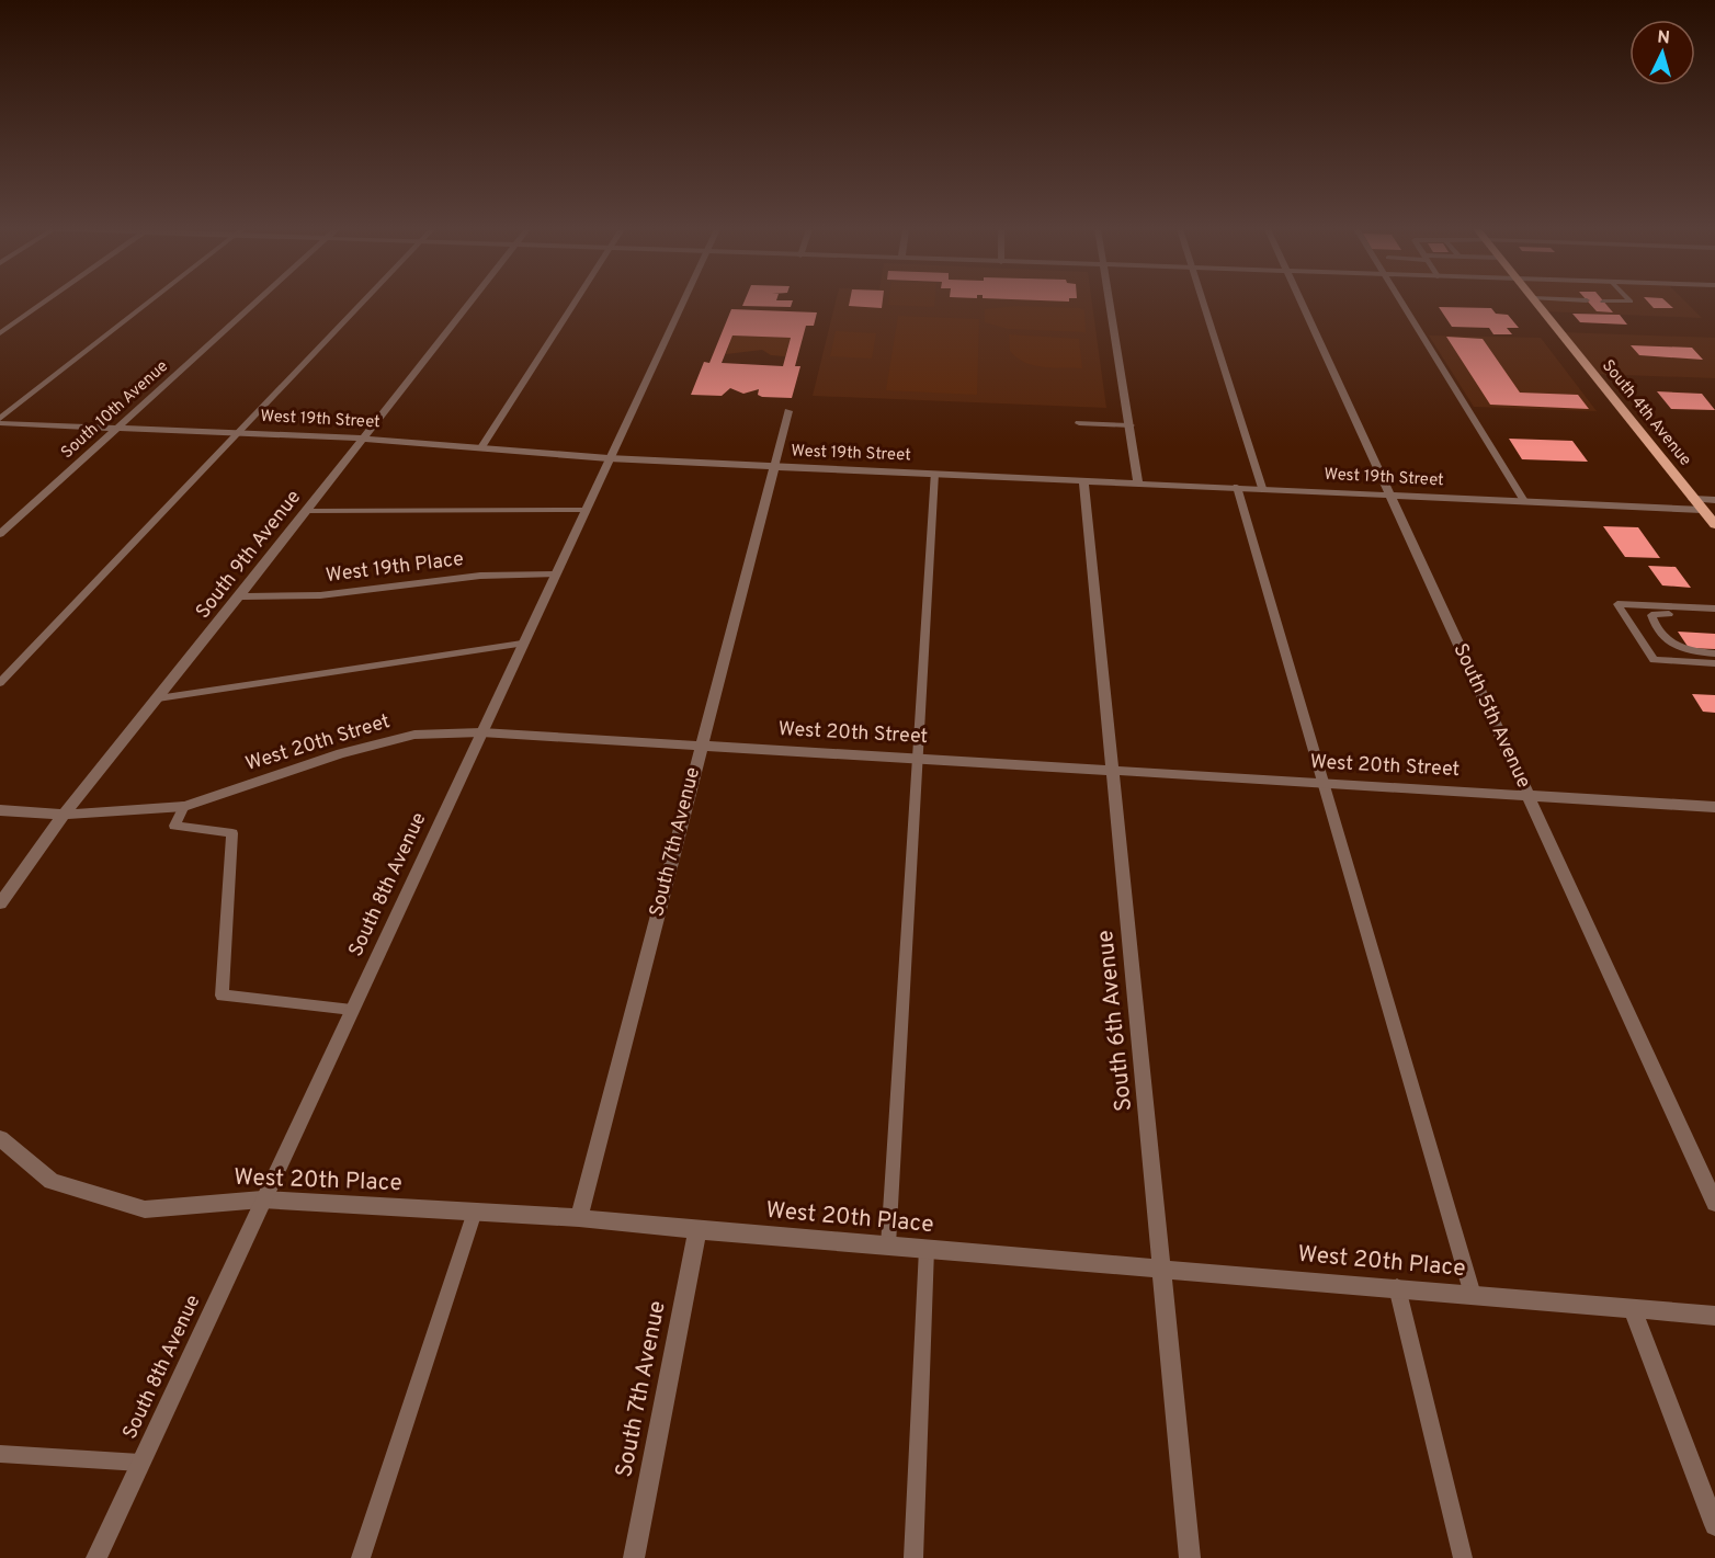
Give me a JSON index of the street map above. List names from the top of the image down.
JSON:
{
  "streets": {
    "main road": ["South 4th Avenue"],
    "street": [
      "South 10th Avenue",
      "West 19th Street",
      "South 9th Avenue",
      "West 19th Place",
      "South 5th Avenue",
      "West 20th Street",
      "South 7th Avenue",
      "South 8th Avenue",
      "South 6th Avenue",
      "West 20th Place"
    ]
  },
  "crossings": [
    ["South 10th Avenue", "West 19th Street"],
    ["South 4th Avenue", "West 19th Street"],
    ["West 19th Street", "South 9th Avenue"],
    ["West 19th Street", "South 5th Avenue"],
    ["West 19th Street", "South 7th Avenue"],
    ["West 19th Street", "South 8th Avenue"],
    ["West 19th Street", "South 6th Avenue"],
    ["South 9th Avenue", "West 19th Place"],
    ["South 9th Avenue", "West 20th Street"],
    ["West 19th Place", "South 8th Avenue"],
    ["South 5th Avenue", "West 20th Street"],
    ["West 20th Street", "South 7th Avenue"],
    ["West 20th Street", "South 8th Avenue"],
    ["West 20th Street", "South 6th Avenue"],
    ["South 7th Avenue", "West 20th Place"],
    ["South 8th Avenue", "West 20th Place"],
    ["South 6th Avenue", "West 20th Place"]
  ],
  "north": "top"
}
